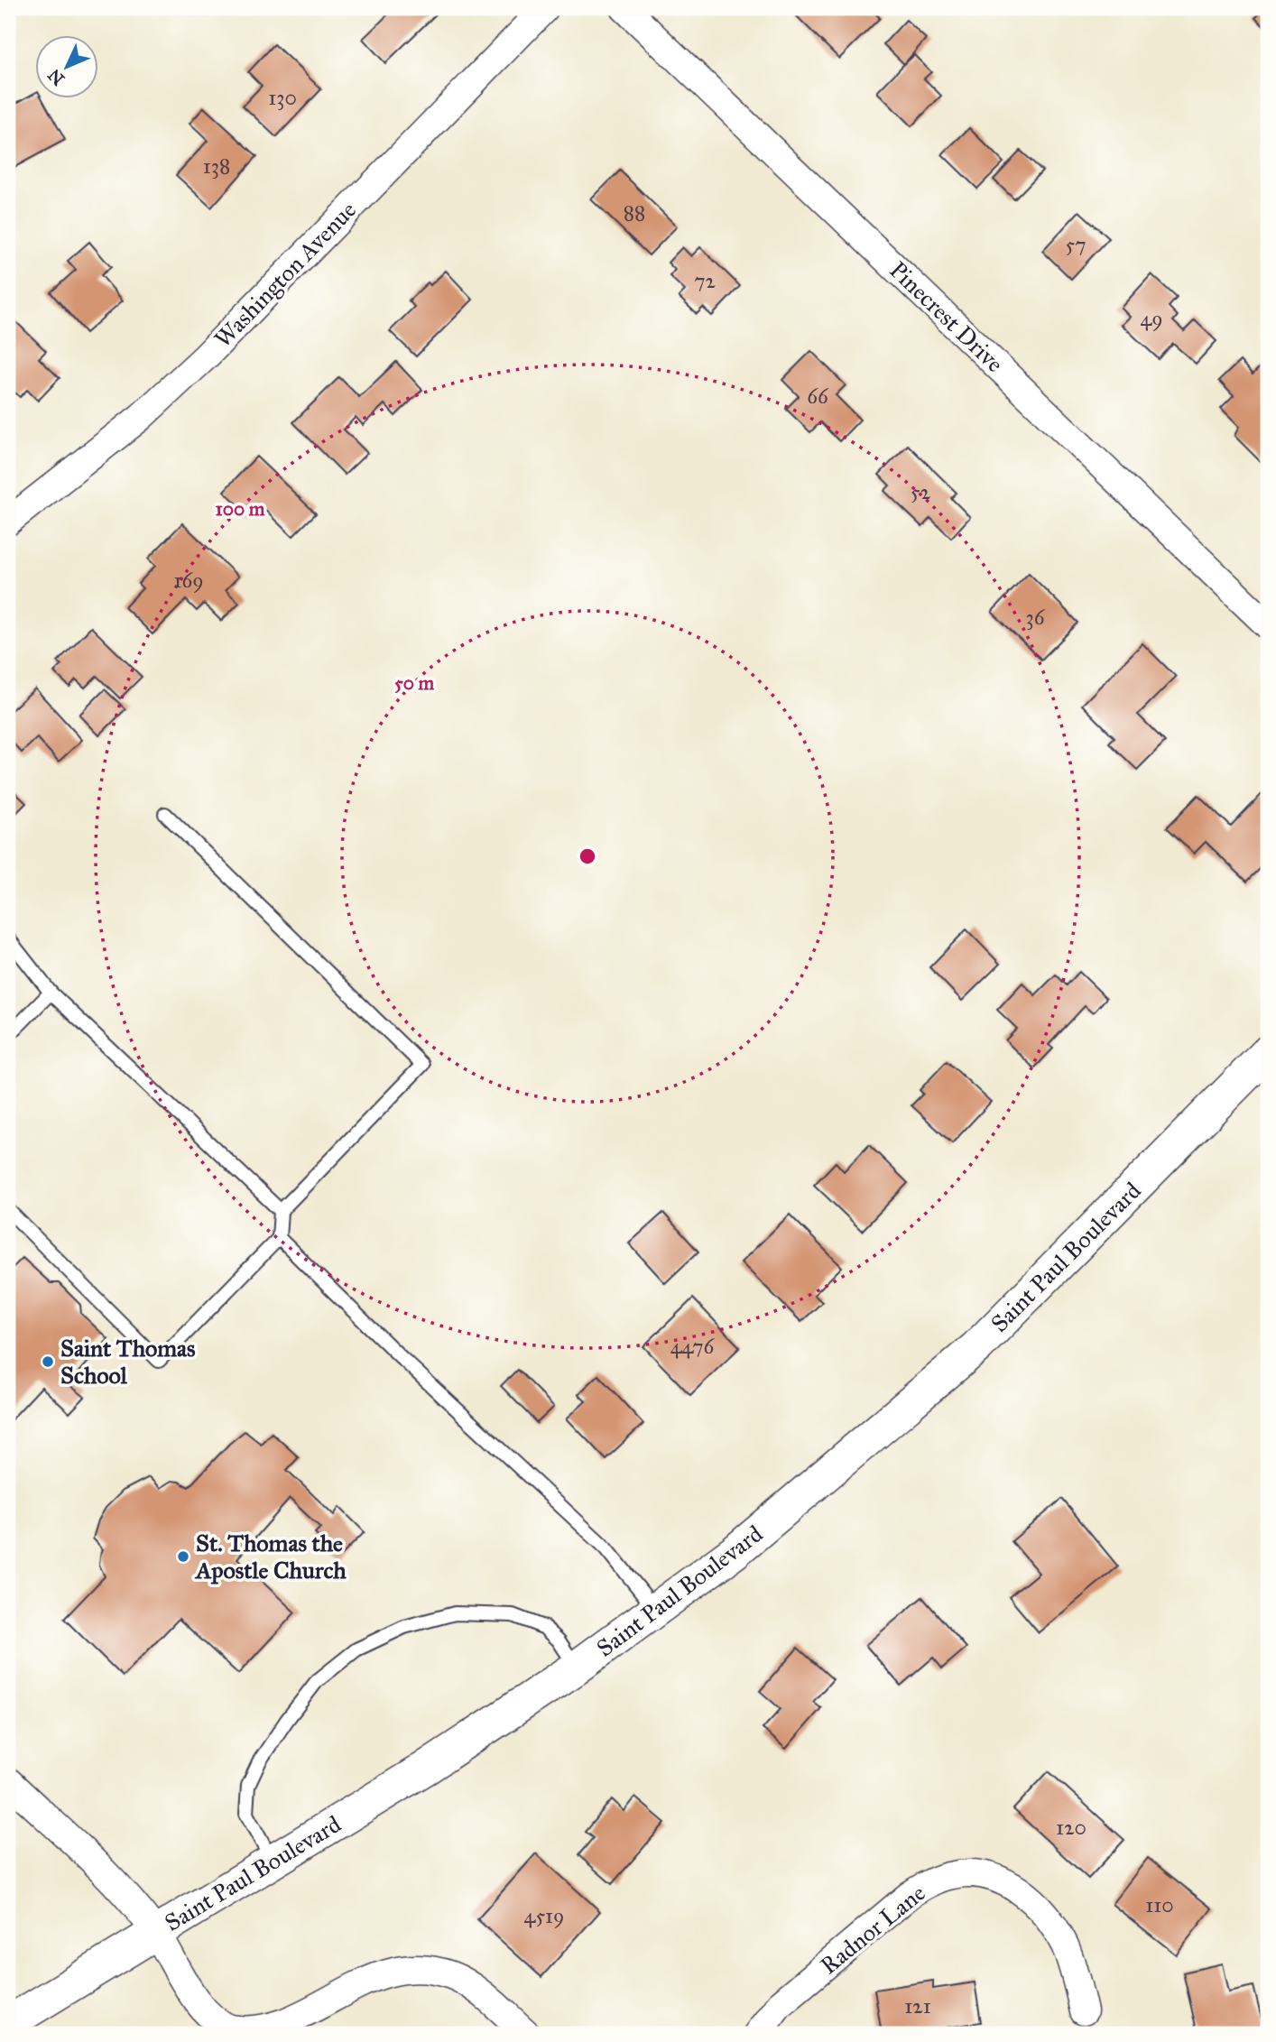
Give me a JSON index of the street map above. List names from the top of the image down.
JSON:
{
  "streets": {
    "street": [
      "Washington Avenue",
      "Pinecrest Drive",
      "Saint Paul Boulevard",
      "Radnor Lane"
    ]
  },
  "places": ["Saint Thomas School", "St. Thomas the Apostle Church"],
  "house_numbers": [
    "130",
    "138",
    "88",
    "57",
    "72",
    "49",
    "66",
    "52",
    "169",
    "36",
    "4476",
    "120",
    "110",
    "4519",
    "121"
  ],
  "north": "bottom left",
  "rings": ["100 m", "50 m"]
}
